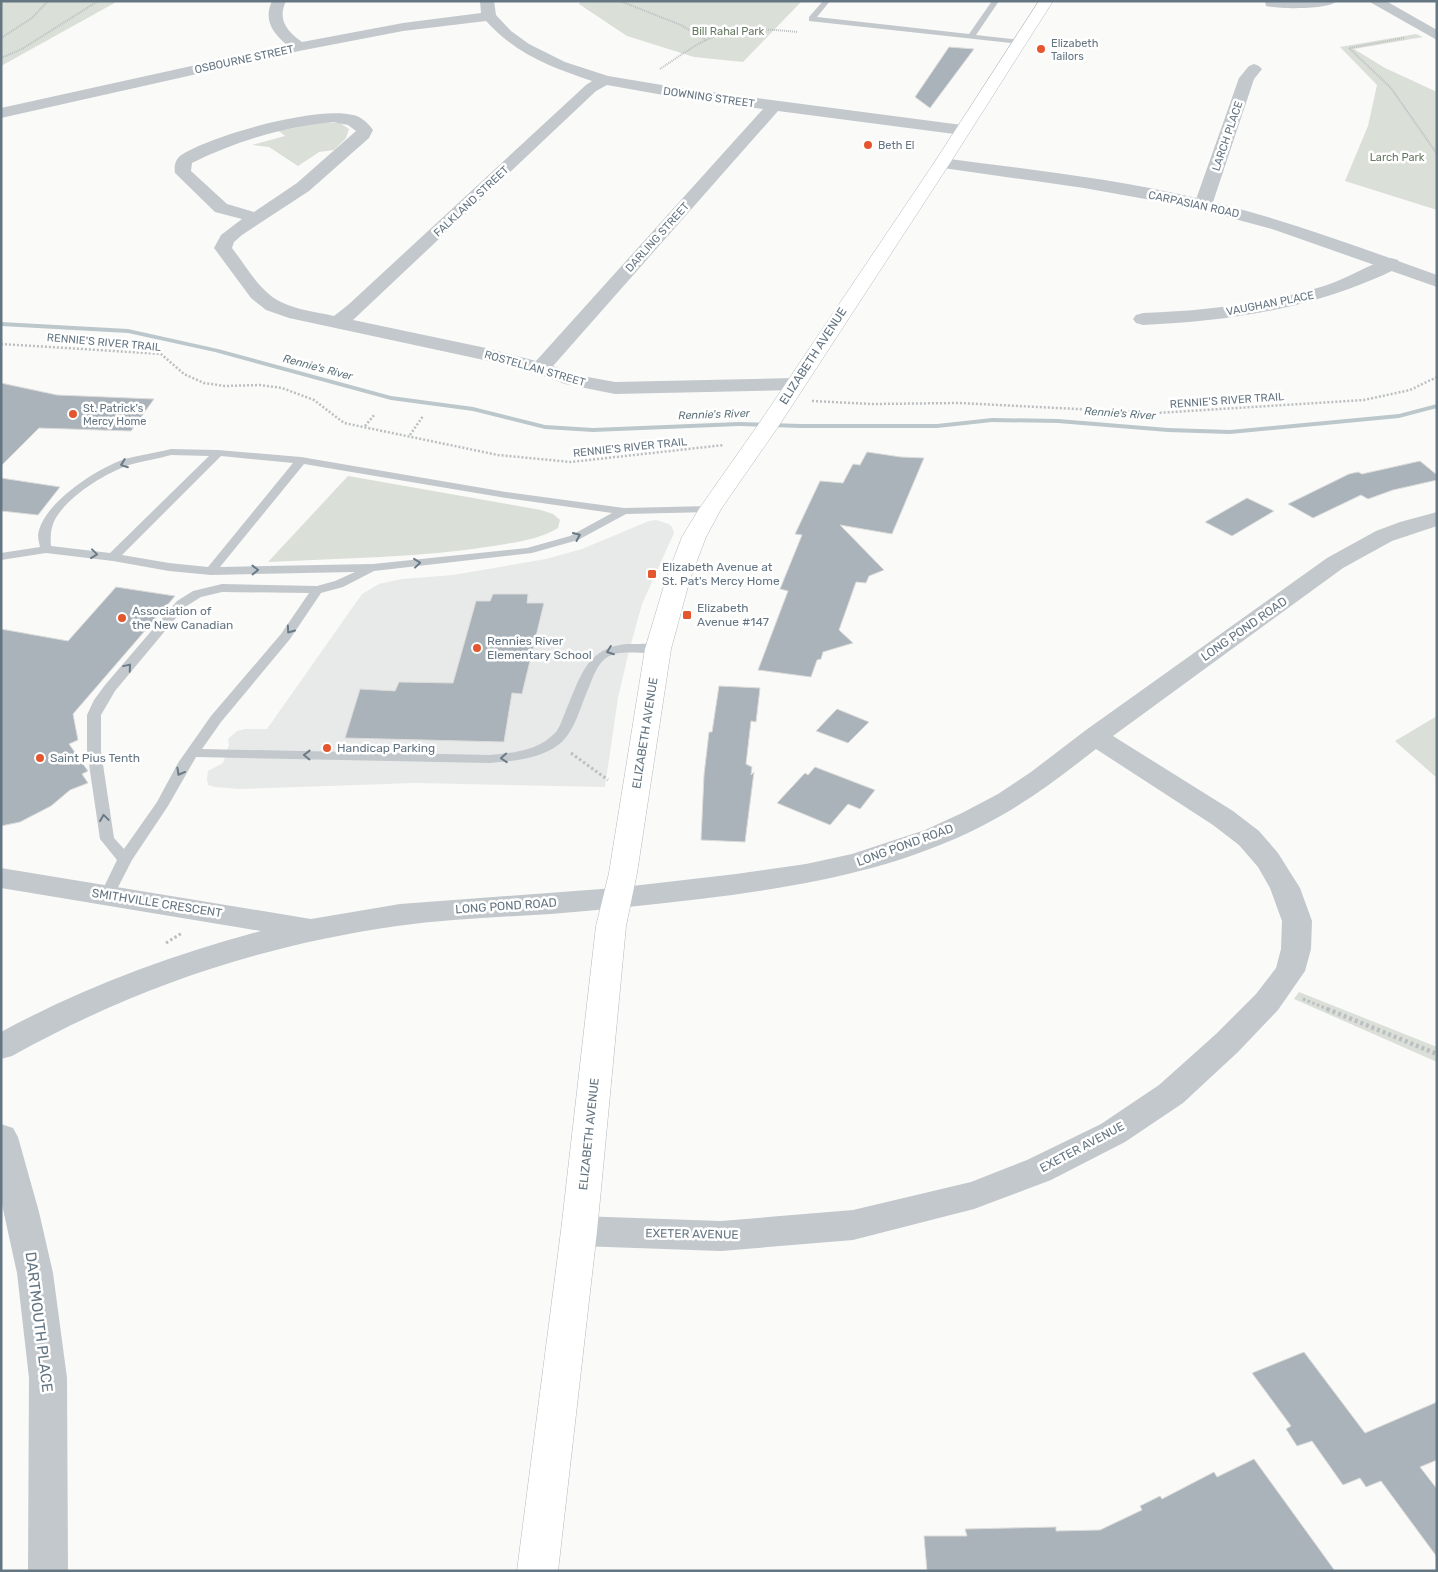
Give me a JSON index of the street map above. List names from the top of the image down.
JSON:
{
  "streets": {
    "main road": ["ELIZABETH AVENUE"],
    "street": [
      "OSBOURNE STREET",
      "DOWNING STREET",
      "LARCH PLACE",
      "FALKLAND STREET",
      "CARPASIAN ROAD",
      "DARLING STREET",
      "VAUGHAN PLACE",
      "ROSTELLAN STREET",
      "LONG POND ROAD",
      "SMITHVILLE CRESCENT",
      "EXETER AVENUE",
      "DARTMOUTH PLACE"
    ],
    "path": ["RENNIE'S RIVER TRAIL"]
  },
  "crossings": [
    ["OSBOURNE STREET", "DOWNING STREET"],
    ["DOWNING STREET", "FALKLAND STREET"],
    ["DOWNING STREET", "DARLING STREET"],
    ["DOWNING STREET", "ELIZABETH AVENUE"],
    ["LARCH PLACE", "CARPASIAN ROAD"],
    ["FALKLAND STREET", "ROSTELLAN STREET"],
    ["CARPASIAN ROAD", "VAUGHAN PLACE"],
    ["CARPASIAN ROAD", "ELIZABETH AVENUE"],
    ["DARLING STREET", "ROSTELLAN STREET"],
    ["ELIZABETH AVENUE", "ROSTELLAN STREET"],
    ["ELIZABETH AVENUE", "LONG POND ROAD"],
    ["ELIZABETH AVENUE", "EXETER AVENUE"],
    ["LONG POND ROAD", "SMITHVILLE CRESCENT"],
    ["LONG POND ROAD", "EXETER AVENUE"]
  ],
  "water": ["Rennie's River"],
  "parks": ["Bill Rahal Park", "Larch Park"],
  "places": {
    "other": [
      "Elizabeth Tailors",
      "Beth El",
      "St. Patrick's Mercy Home",
      "Association of the New Canadian",
      "Rennies River Elementary School",
      "Handicap Parking",
      "Saint Pius Tenth"
    ],
    "transit": ["Elizabeth Avenue at St. Pat's Mercy Home", "Elizabeth Avenue #147"]
  }
}
